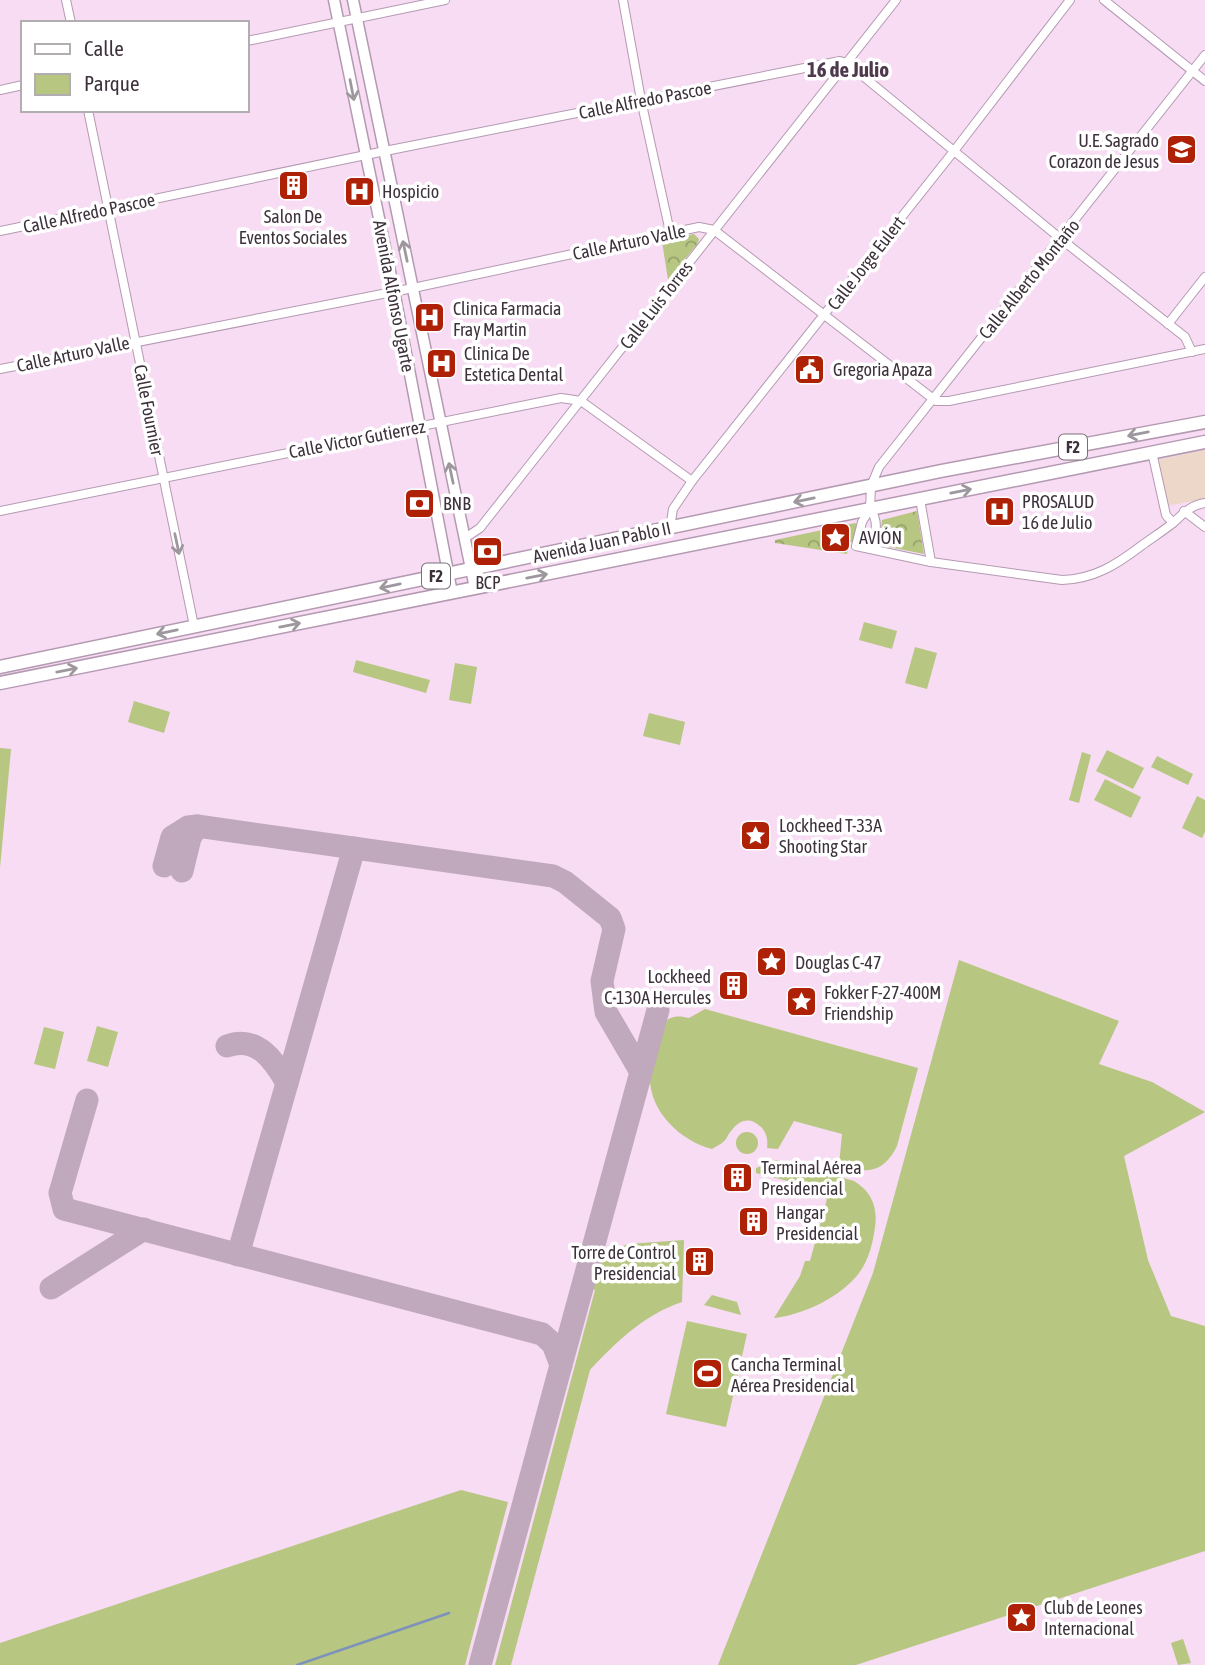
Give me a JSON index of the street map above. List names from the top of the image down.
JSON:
{
  "streets": {
    "highway": ["F2", "Avenida Juan Pablo II"],
    "main road": ["Avenida Alfonso Ugarte"],
    "street": [
      "Calle Alfredo Pascoe",
      "Calle Arturo Valle",
      "Calle Jorge Eulert",
      "Calle Alberto Montaño",
      "Calle Luis Torres",
      "Calle Fournier",
      "Calle Victor Gutierrez"
    ]
  },
  "crossings": [
    ["Calle Alfredo Pascoe", "Avenida Alfonso Ugarte"],
    ["Calle Alfredo Pascoe", "Calle Luis Torres"],
    ["Calle Alfredo Pascoe", "Calle Fournier"],
    ["Calle Arturo Valle", "Avenida Alfonso Ugarte"],
    ["Calle Arturo Valle", "Calle Luis Torres"],
    ["Calle Arturo Valle", "Calle Fournier"],
    ["Calle Jorge Eulert", "Avenida Juan Pablo II"],
    ["Calle Alberto Montaño", "Avenida Juan Pablo II"],
    ["Avenida Alfonso Ugarte", "Calle Luis Torres"],
    ["Avenida Alfonso Ugarte", "Calle Victor Gutierrez"],
    ["Avenida Alfonso Ugarte", "Avenida Juan Pablo II"],
    ["Calle Luis Torres", "Calle Victor Gutierrez"],
    ["Calle Fournier", "Calle Victor Gutierrez"],
    ["Calle Fournier", "Avenida Juan Pablo II"]
  ],
  "districts": ["16 de Julio"],
  "places": {
    "school or university": ["U.E. Sagrado Corazon de Jesus"],
    "building": [
      "Salon De Eventos Sociales",
      "Lockheed C-130A Hercules",
      "Terminal Aérea Presidencial",
      "Hangar Presidencial",
      "Torre de Control Presidencial"
    ],
    "hospital": [
      "Hospicio",
      "Clinica Farmacia Fray Martin",
      "Clinica De Estetica Dental",
      "PROSALUD 16 de Julio"
    ],
    "public building": ["Gregoria Apaza"],
    "bank": ["BNB", "BCP"],
    "place": [
      "AVIÓN",
      "Lockheed T-33A Shooting Star",
      "Douglas C-47",
      "Fokker F-27-400M Friendship",
      "Club de Leones Internacional"
    ],
    "sports": ["Cancha Terminal Aérea Presidencial"]
  },
  "legend": ["Calle", "Parque"]
}
